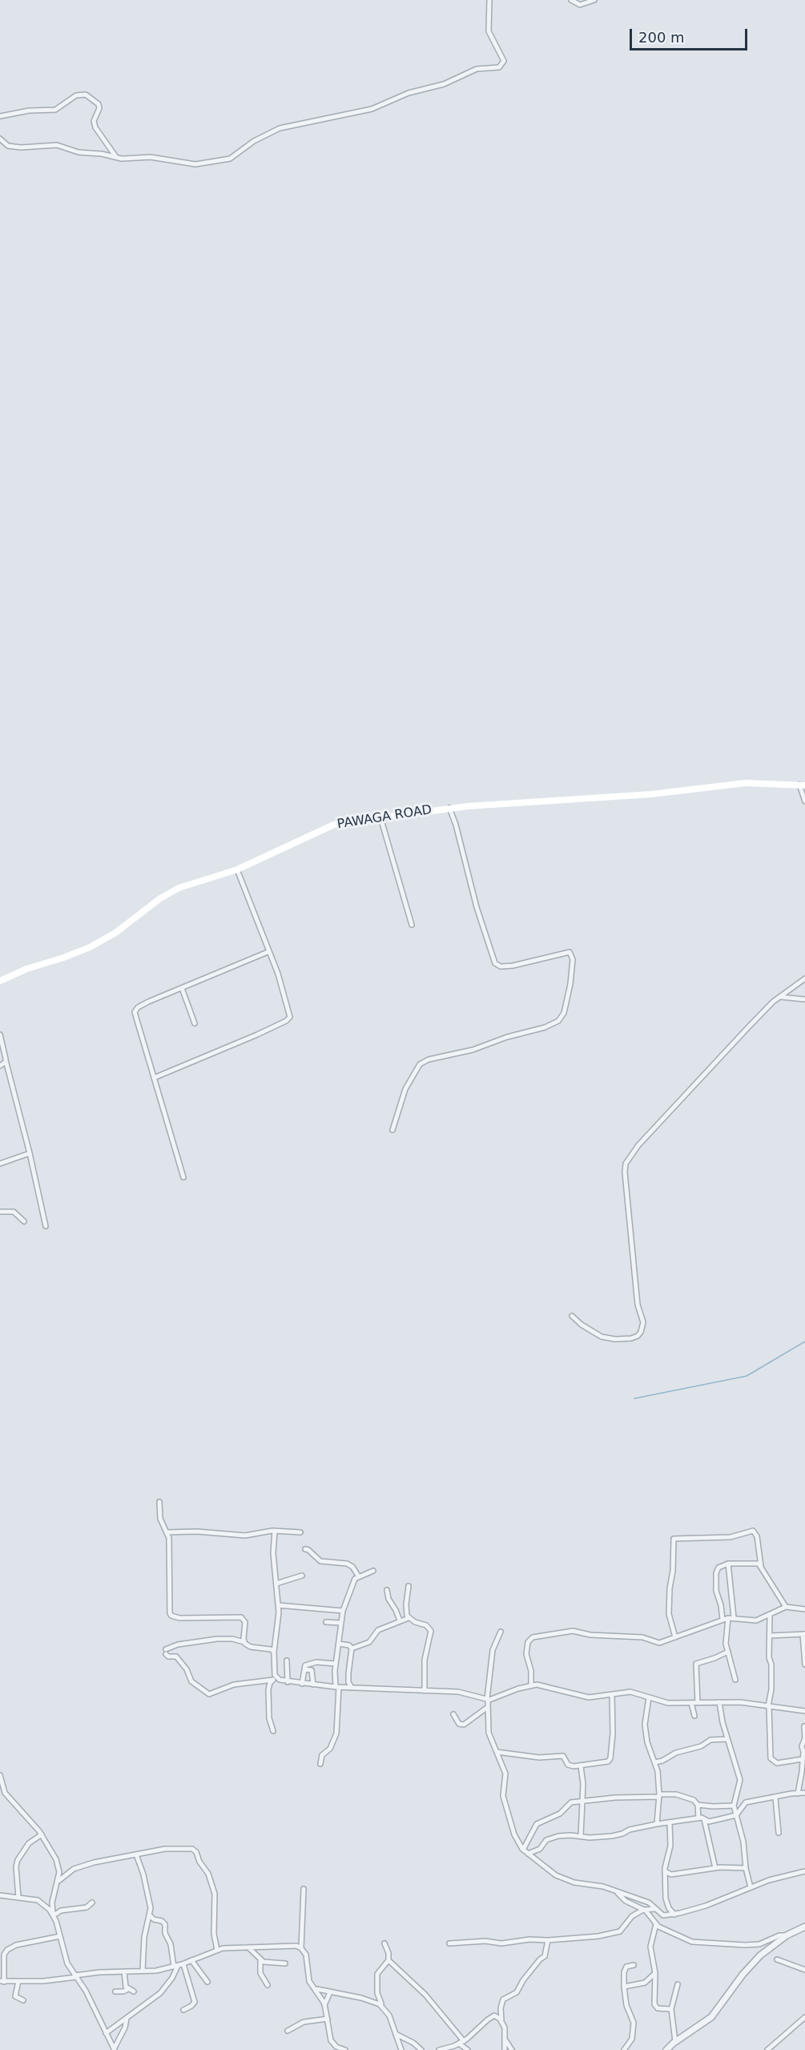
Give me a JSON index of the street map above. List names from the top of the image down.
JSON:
{
  "streets": {
    "main road": ["PAWAGA ROAD"]
  },
  "scale_bar": "200 m"
}
